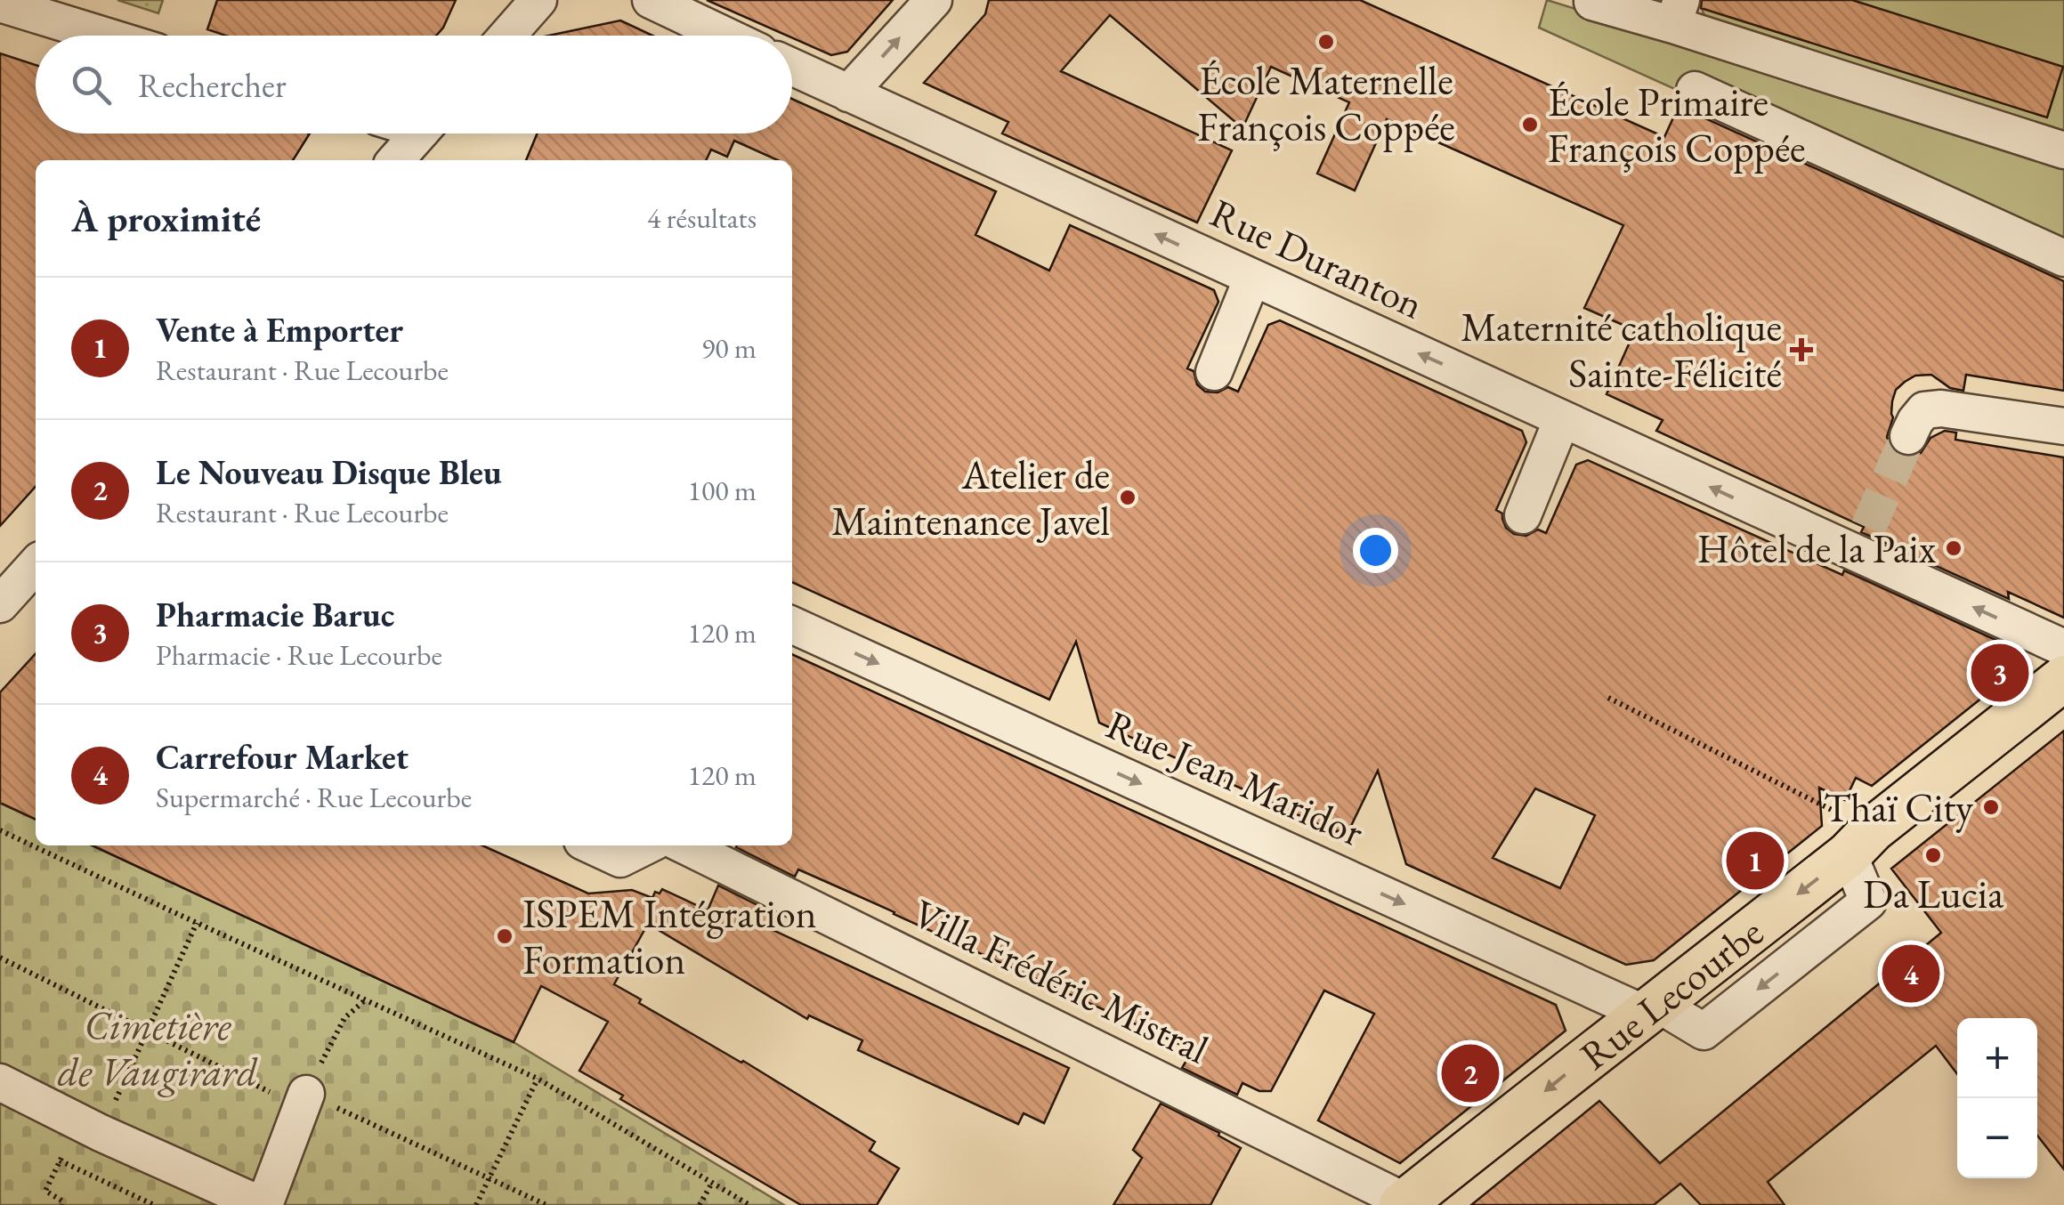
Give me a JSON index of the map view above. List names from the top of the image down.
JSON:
{
  "streets": {
    "main road": ["Rue Lecourbe"],
    "street": ["Rue Duranton", "Rue Jean Maridor", "Villa Frédéric Mistral"]
  },
  "crossings": [
    ["Rue Jean Maridor", "Rue Lecourbe"],
    ["Villa Frédéric Mistral", "Rue Lecourbe"]
  ],
  "one_way": ["Rue Duranton", "Rue Jean Maridor", "Rue Lecourbe"],
  "parks": ["Cimetière de Vaugirard"],
  "places": {
    "other": [
      "École Maternelle François Coppée",
      "École Primaire François Coppée",
      "Atelier de Maintenance Javel",
      "Hôtel de la Paix",
      "Thaï City",
      "Da Lucia",
      "ISPEM Intégration Formation"
    ],
    "health": ["Maternité catholique Sainte-Félicité"]
  },
  "page": {
    "search": "Rechercher",
    "heading": ["À proximité", "4 résultats"],
    "list": [
      {
        "mark": "1",
        "name": "Vente à Emporter",
        "note": "Restaurant · Rue Lecourbe",
        "value": "90 m"
      },
      {
        "mark": "2",
        "name": "Le Nouveau Disque Bleu",
        "note": "Restaurant · Rue Lecourbe",
        "value": "100 m"
      },
      {
        "mark": "3",
        "name": "Pharmacie Baruc",
        "note": "Pharmacie · Rue Lecourbe",
        "value": "120 m"
      },
      {
        "mark": "4",
        "name": "Carrefour Market",
        "note": "Supermarché · Rue Lecourbe",
        "value": "120 m"
      }
    ],
    "pins": [
      "3",
      "1",
      "4",
      "2"
    ],
    "map_buttons": ["+", "−"]
  }
}
